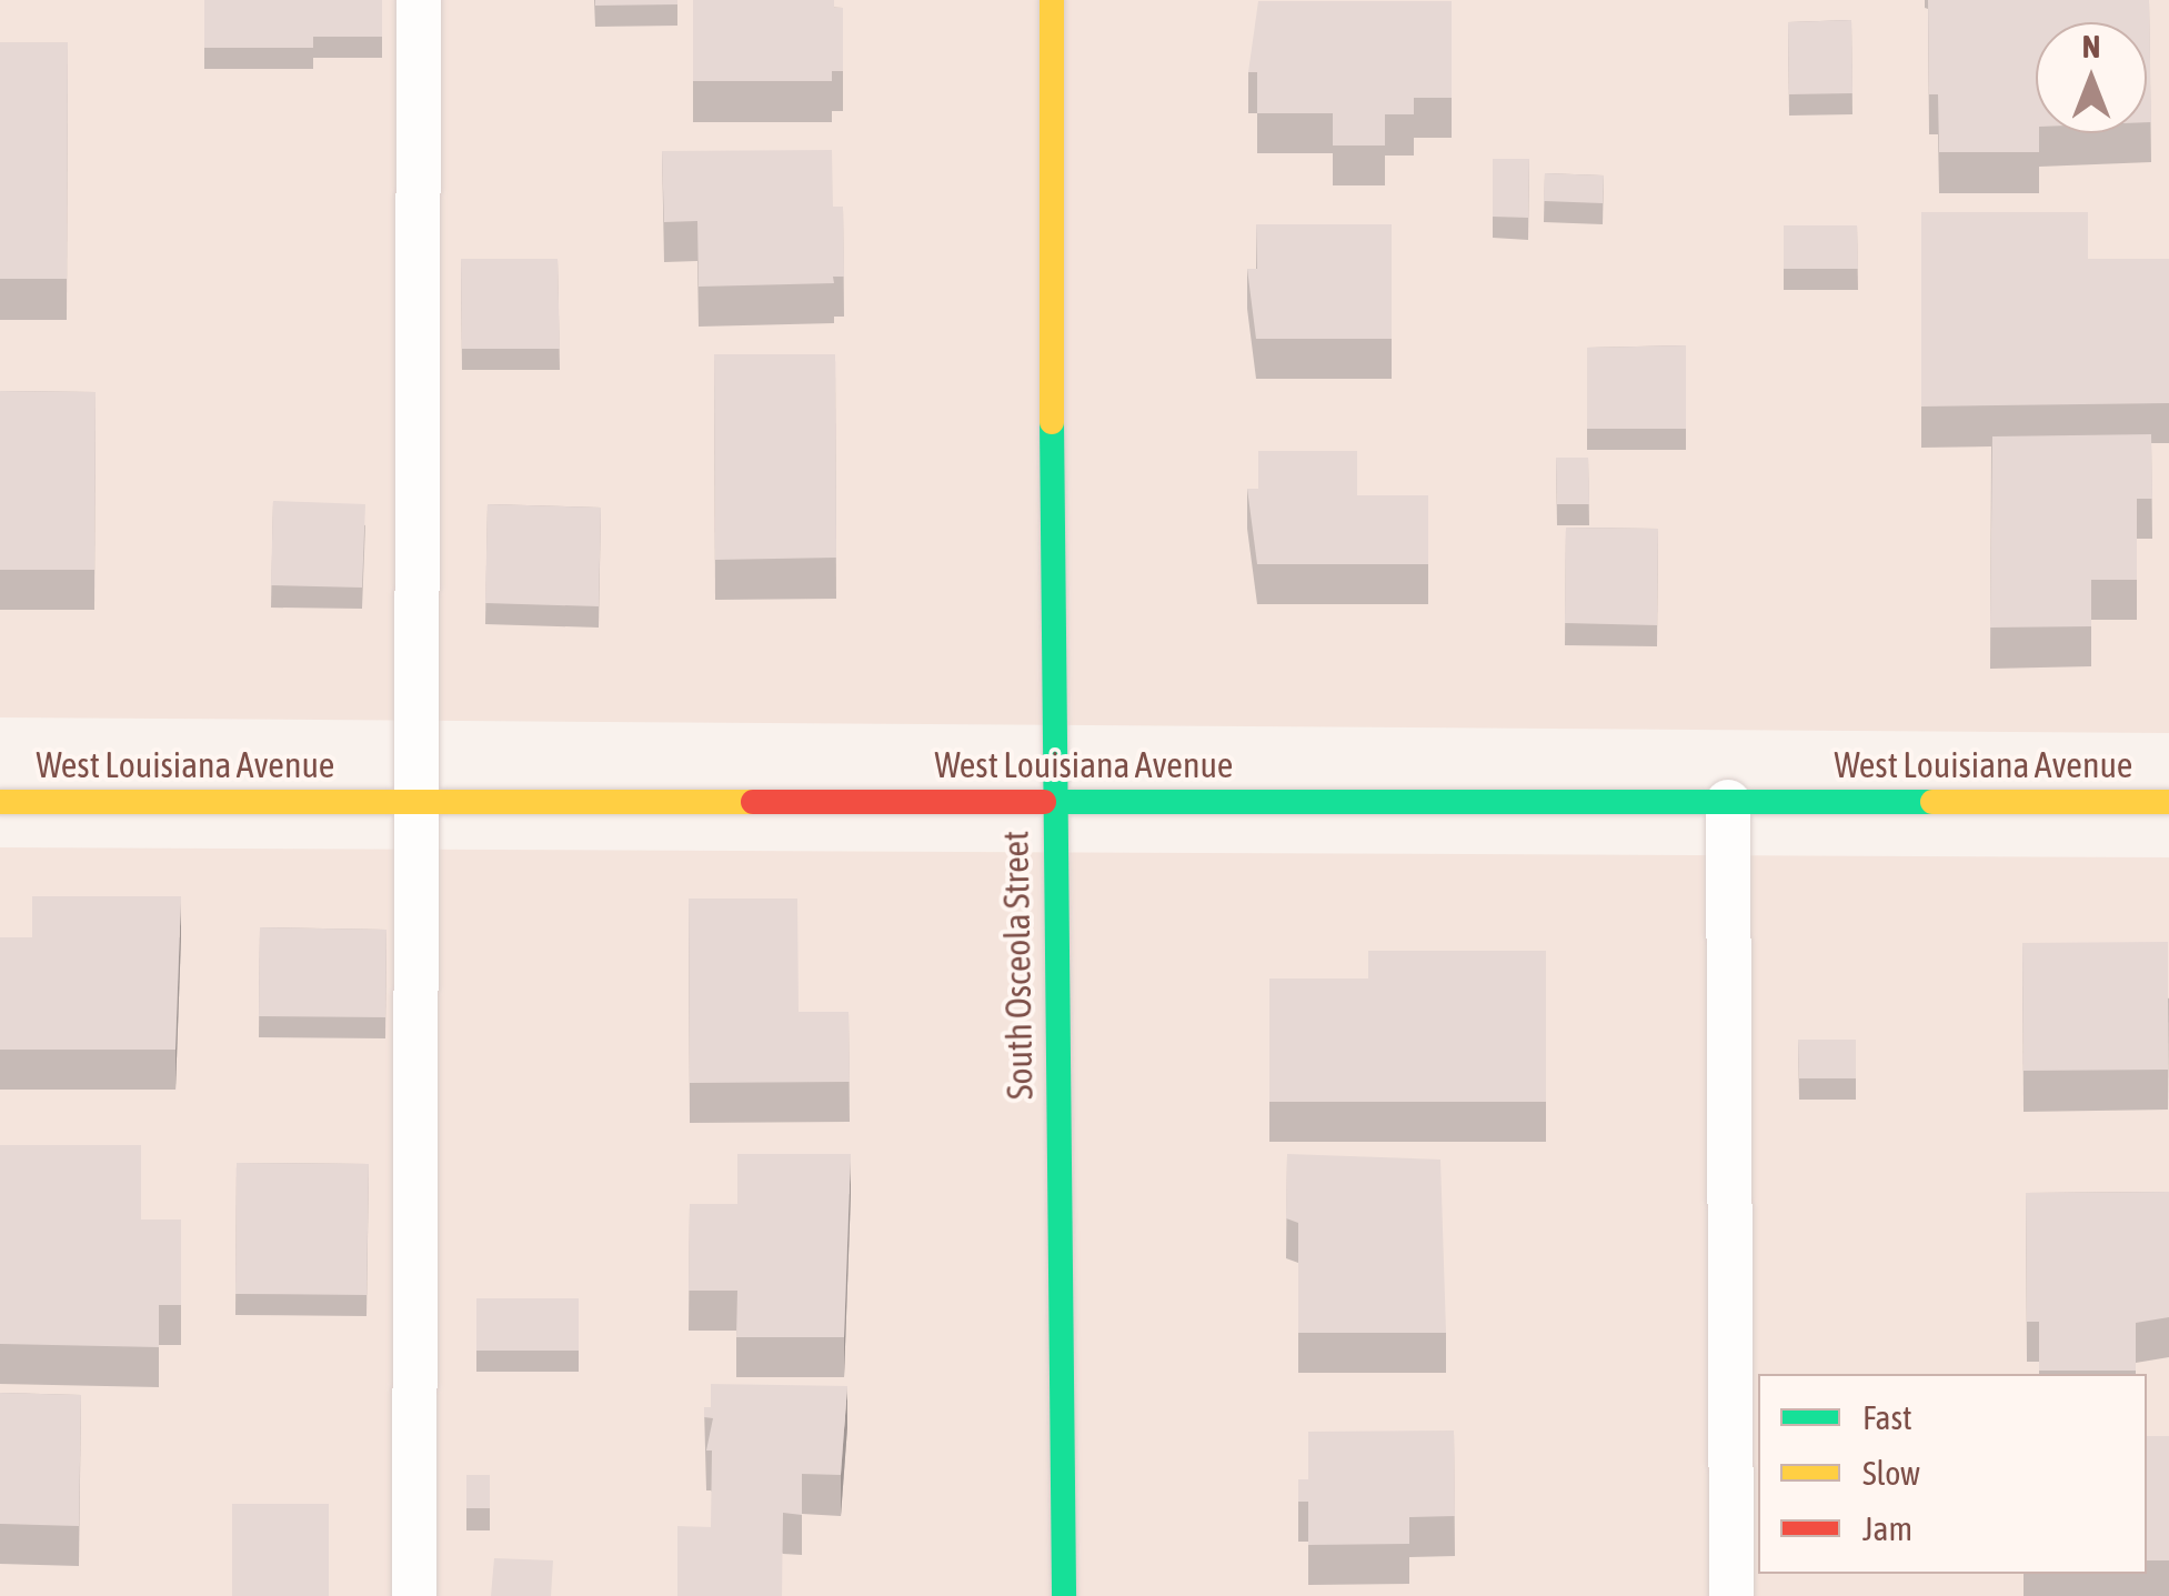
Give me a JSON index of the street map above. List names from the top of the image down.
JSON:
{
  "streets": {
    "street": ["West Louisiana Avenue", "South Osceola Street"]
  },
  "crossings": [
    ["West Louisiana Avenue", "South Osceola Street"]
  ],
  "legend": ["Fast", "Slow", "Jam"],
  "north": "top"
}
